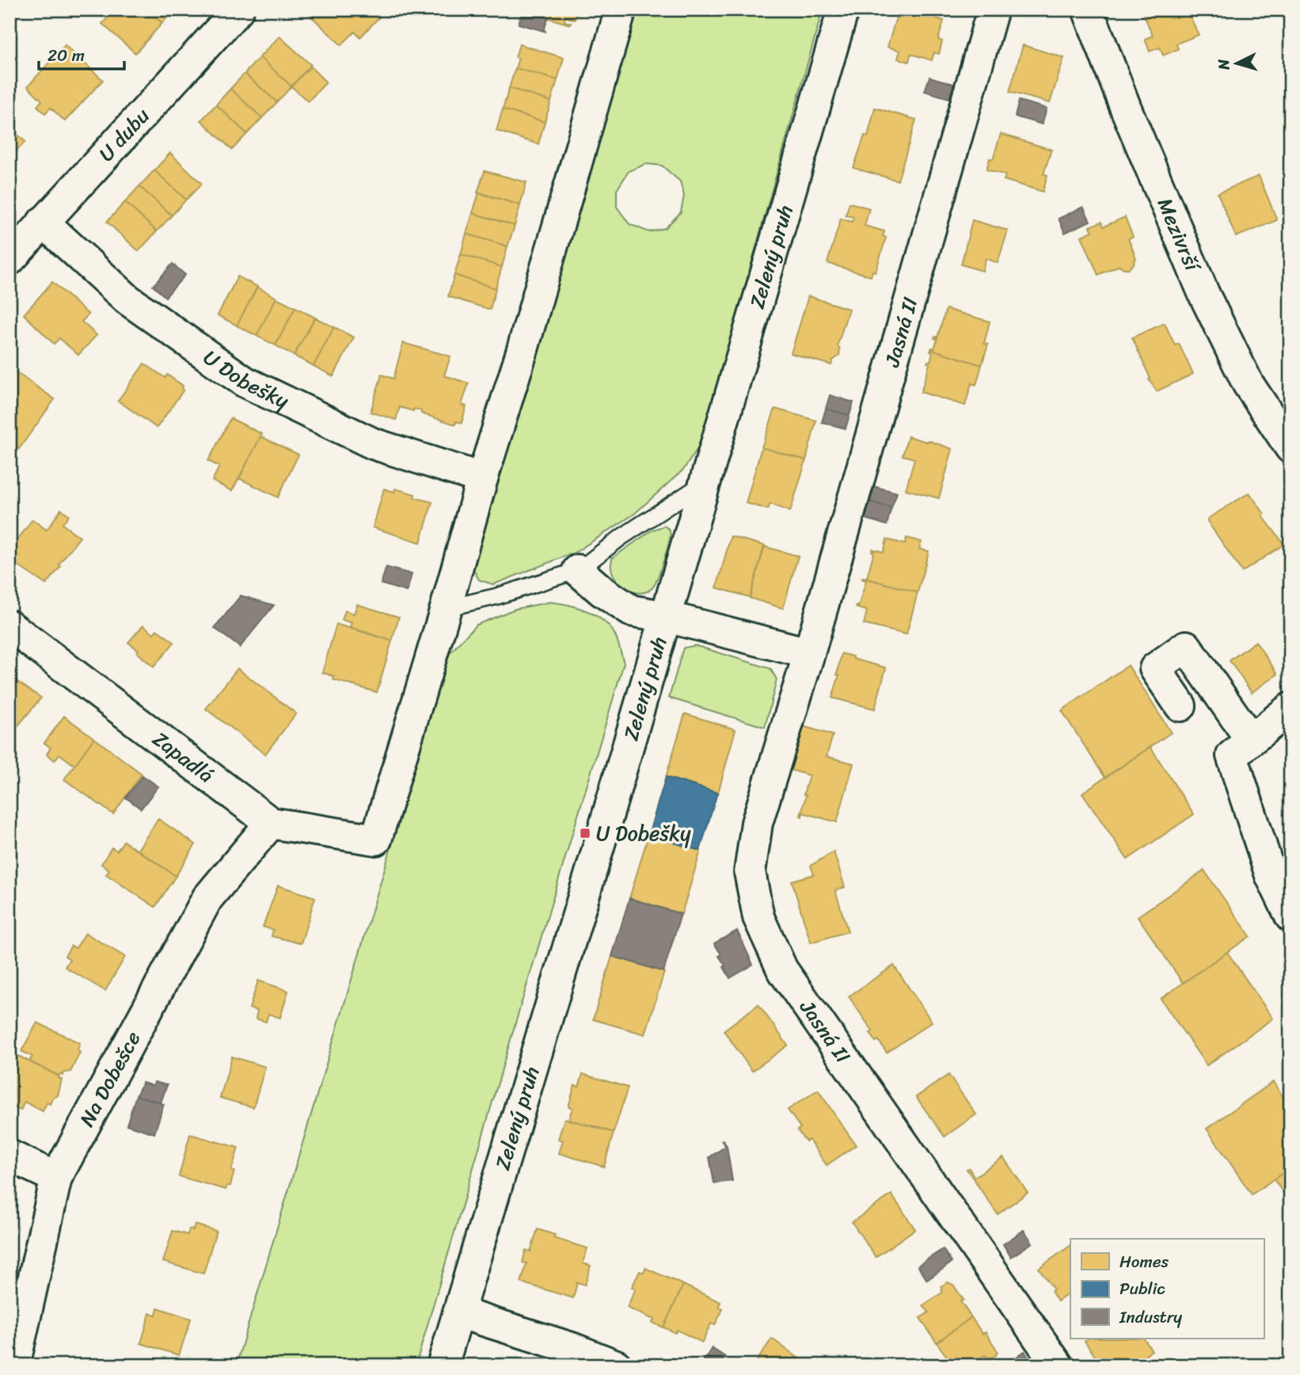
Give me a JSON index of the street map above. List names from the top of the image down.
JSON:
{
  "streets": {
    "street": [
      "U dubu",
      "Mezivrší",
      "Zelený pruh",
      "Jasná II",
      "U Dobešky",
      "Zapadlá",
      "Na Dobešce"
    ]
  },
  "crossings": [
    ["U dubu", "U Dobešky"],
    ["Zapadlá", "Na Dobešce"]
  ],
  "places": {
    "transit": ["U Dobešky"]
  },
  "legend": ["Homes", "Public", "Industry"],
  "scale_bar": "20 m",
  "north": "left"
}
